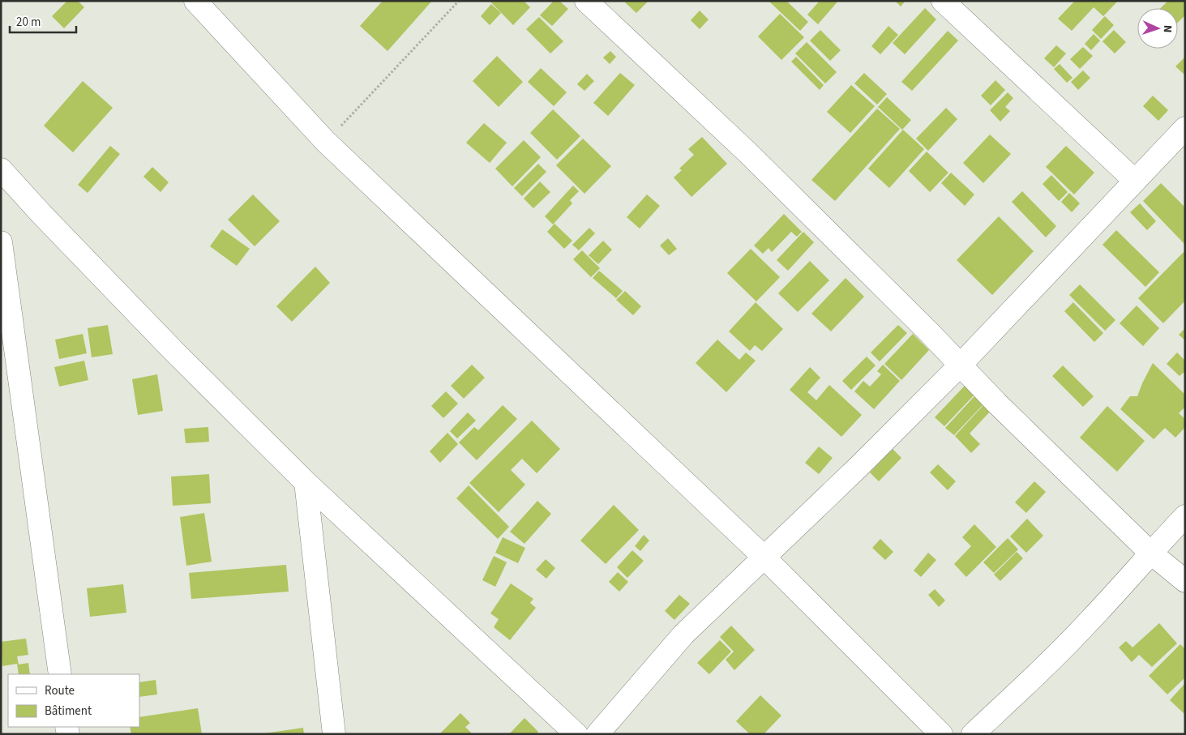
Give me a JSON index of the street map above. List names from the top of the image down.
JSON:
{
  "legend": ["Route", "Bâtiment"],
  "scale_bar": "20 m",
  "north": "right"
}
